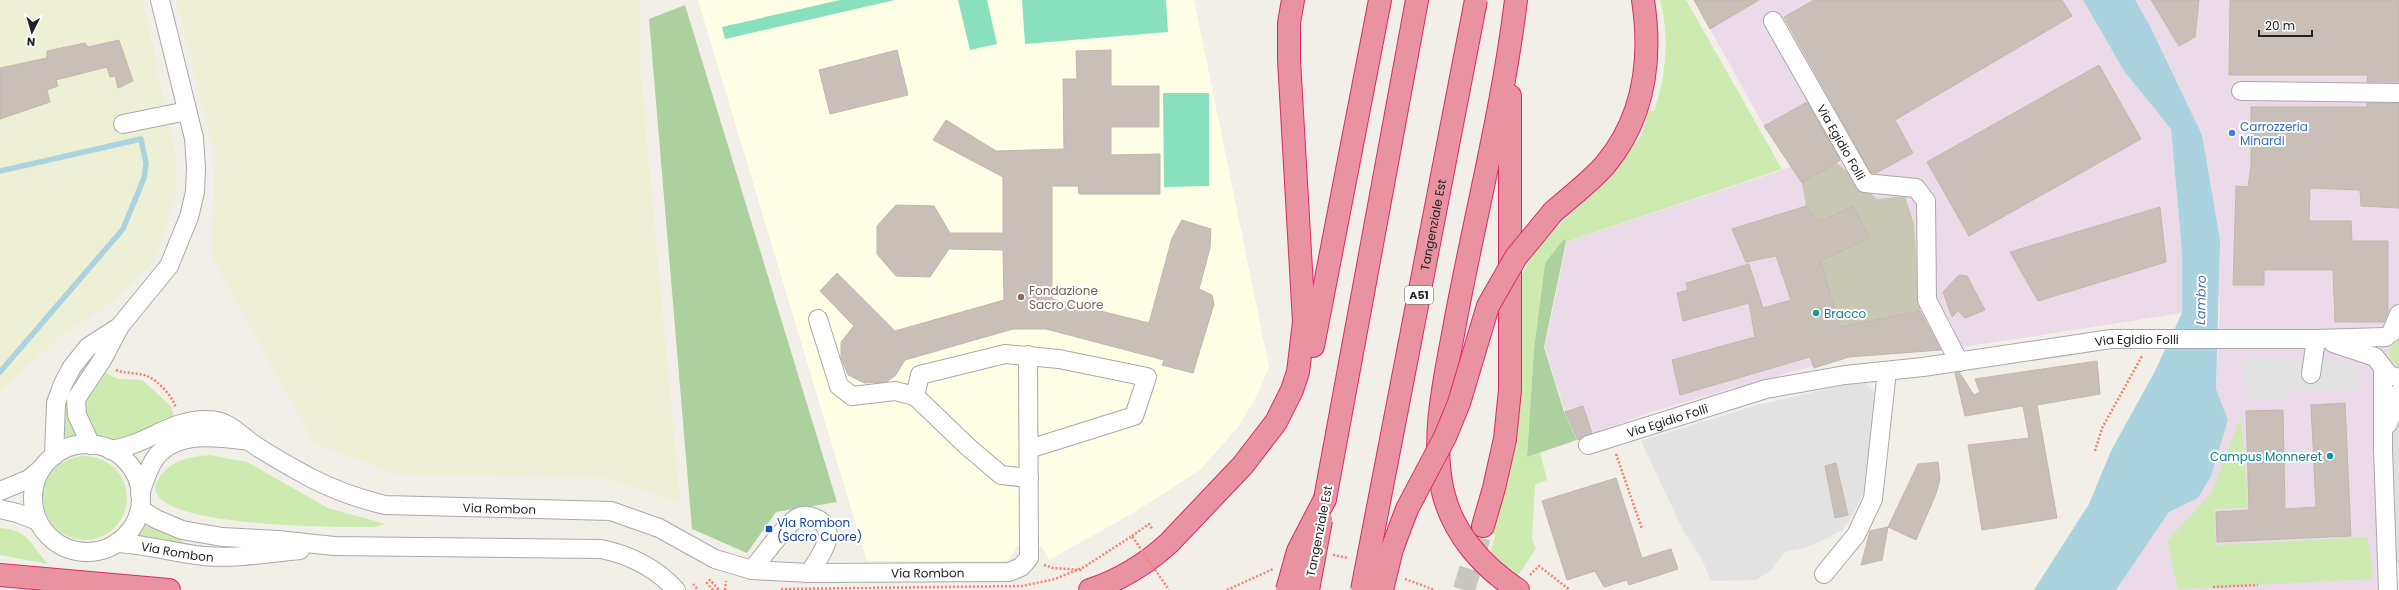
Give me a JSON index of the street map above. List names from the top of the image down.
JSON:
{
  "streets": {
    "highway": ["Tangenziale Est", "A51"],
    "street": ["Via Egidio Folli", "Via Rombon"]
  },
  "water": ["Lambro"],
  "places": {
    "other": [
      "Carrozzeria Minardi",
      "Fondazione Sacro Cuore",
      "Bracco",
      "Campus Monneret"
    ],
    "transit": ["Via Rombon (Sacro Cuore)"]
  },
  "scale_bar": "20 m",
  "north": "bottom"
}
